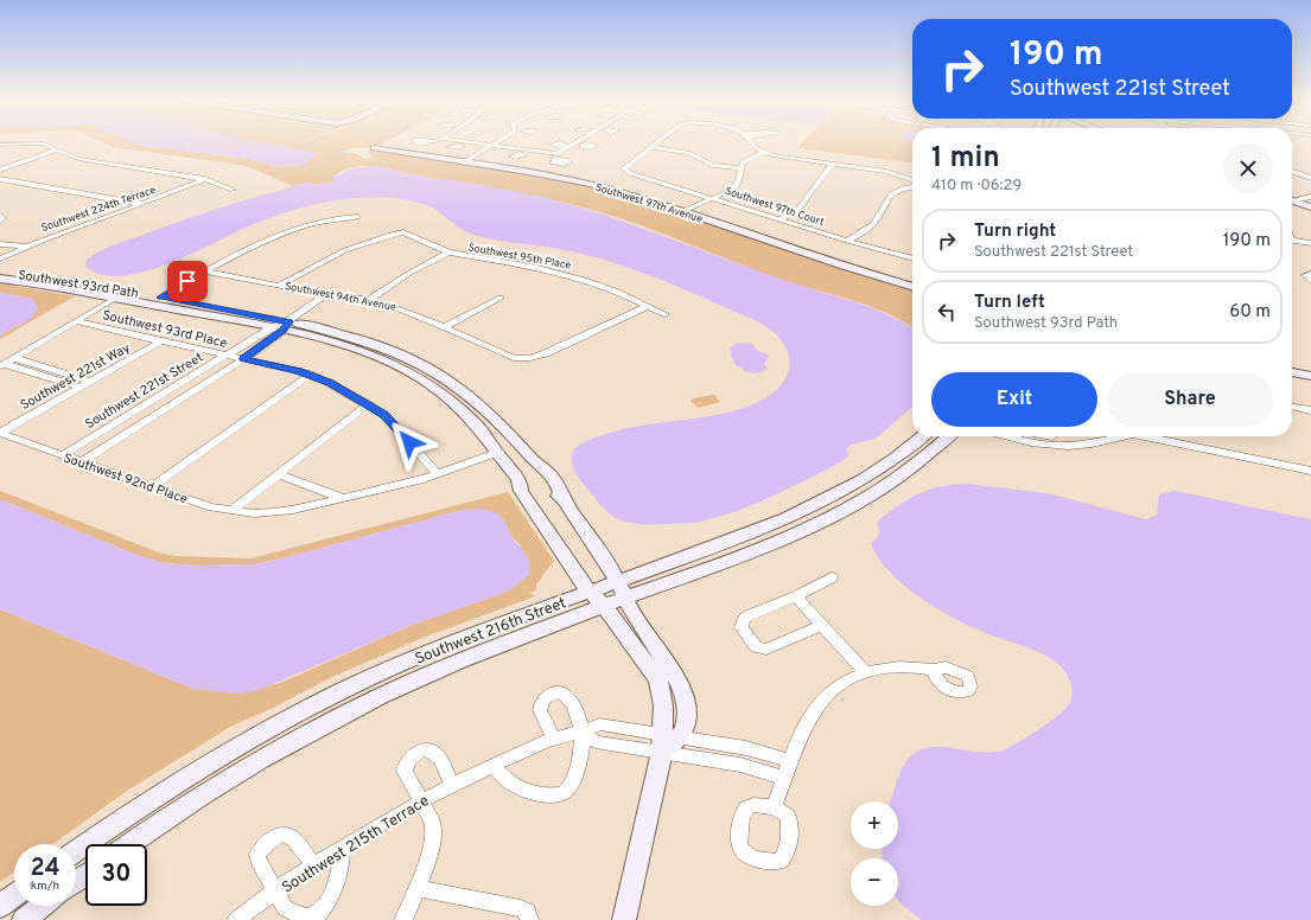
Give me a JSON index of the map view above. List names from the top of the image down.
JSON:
{
  "streets": {
    "street": [
      "Southwest 97th Avenue",
      "Southwest 97th Court",
      "Southwest 224th Terrace",
      "Southwest 95th Place",
      "Southwest 93rd Path",
      "Southwest 94th Avenue",
      "Southwest 93rd Place",
      "Southwest 221st Way",
      "Southwest 221st Street",
      "Southwest 92nd Place",
      "Southwest 216th Street",
      "Southwest 215th Terrace"
    ]
  },
  "crossings": [
    ["Southwest 95th Place", "Southwest 94th Avenue"],
    ["Southwest 93rd Path", "Southwest 221st Street"],
    ["Southwest 93rd Path", "Southwest 92nd Place"],
    ["Southwest 93rd Path", "Southwest 216th Street"],
    ["Southwest 94th Avenue", "Southwest 221st Street"],
    ["Southwest 93rd Place", "Southwest 221st Way"],
    ["Southwest 93rd Place", "Southwest 221st Street"],
    ["Southwest 93rd Place", "Southwest 92nd Place"],
    ["Southwest 221st Way", "Southwest 92nd Place"],
    ["Southwest 221st Street", "Southwest 92nd Place"]
  ],
  "page": {
    "turn": ["190 m", "Southwest 221st Street"],
    "heading": ["1 min", "410 m · 06:29"],
    "list": [
      {
        "name": "Turn right",
        "note": "Southwest 221st Street",
        "value": "190 m"
      },
      {
        "name": "Turn left",
        "note": "Southwest 93rd Path",
        "value": "60 m"
      }
    ],
    "buttons": ["Exit", "Share"],
    "map_buttons": ["+", "−"],
    "speed": "24 km/h",
    "limit": "30"
  }
}
